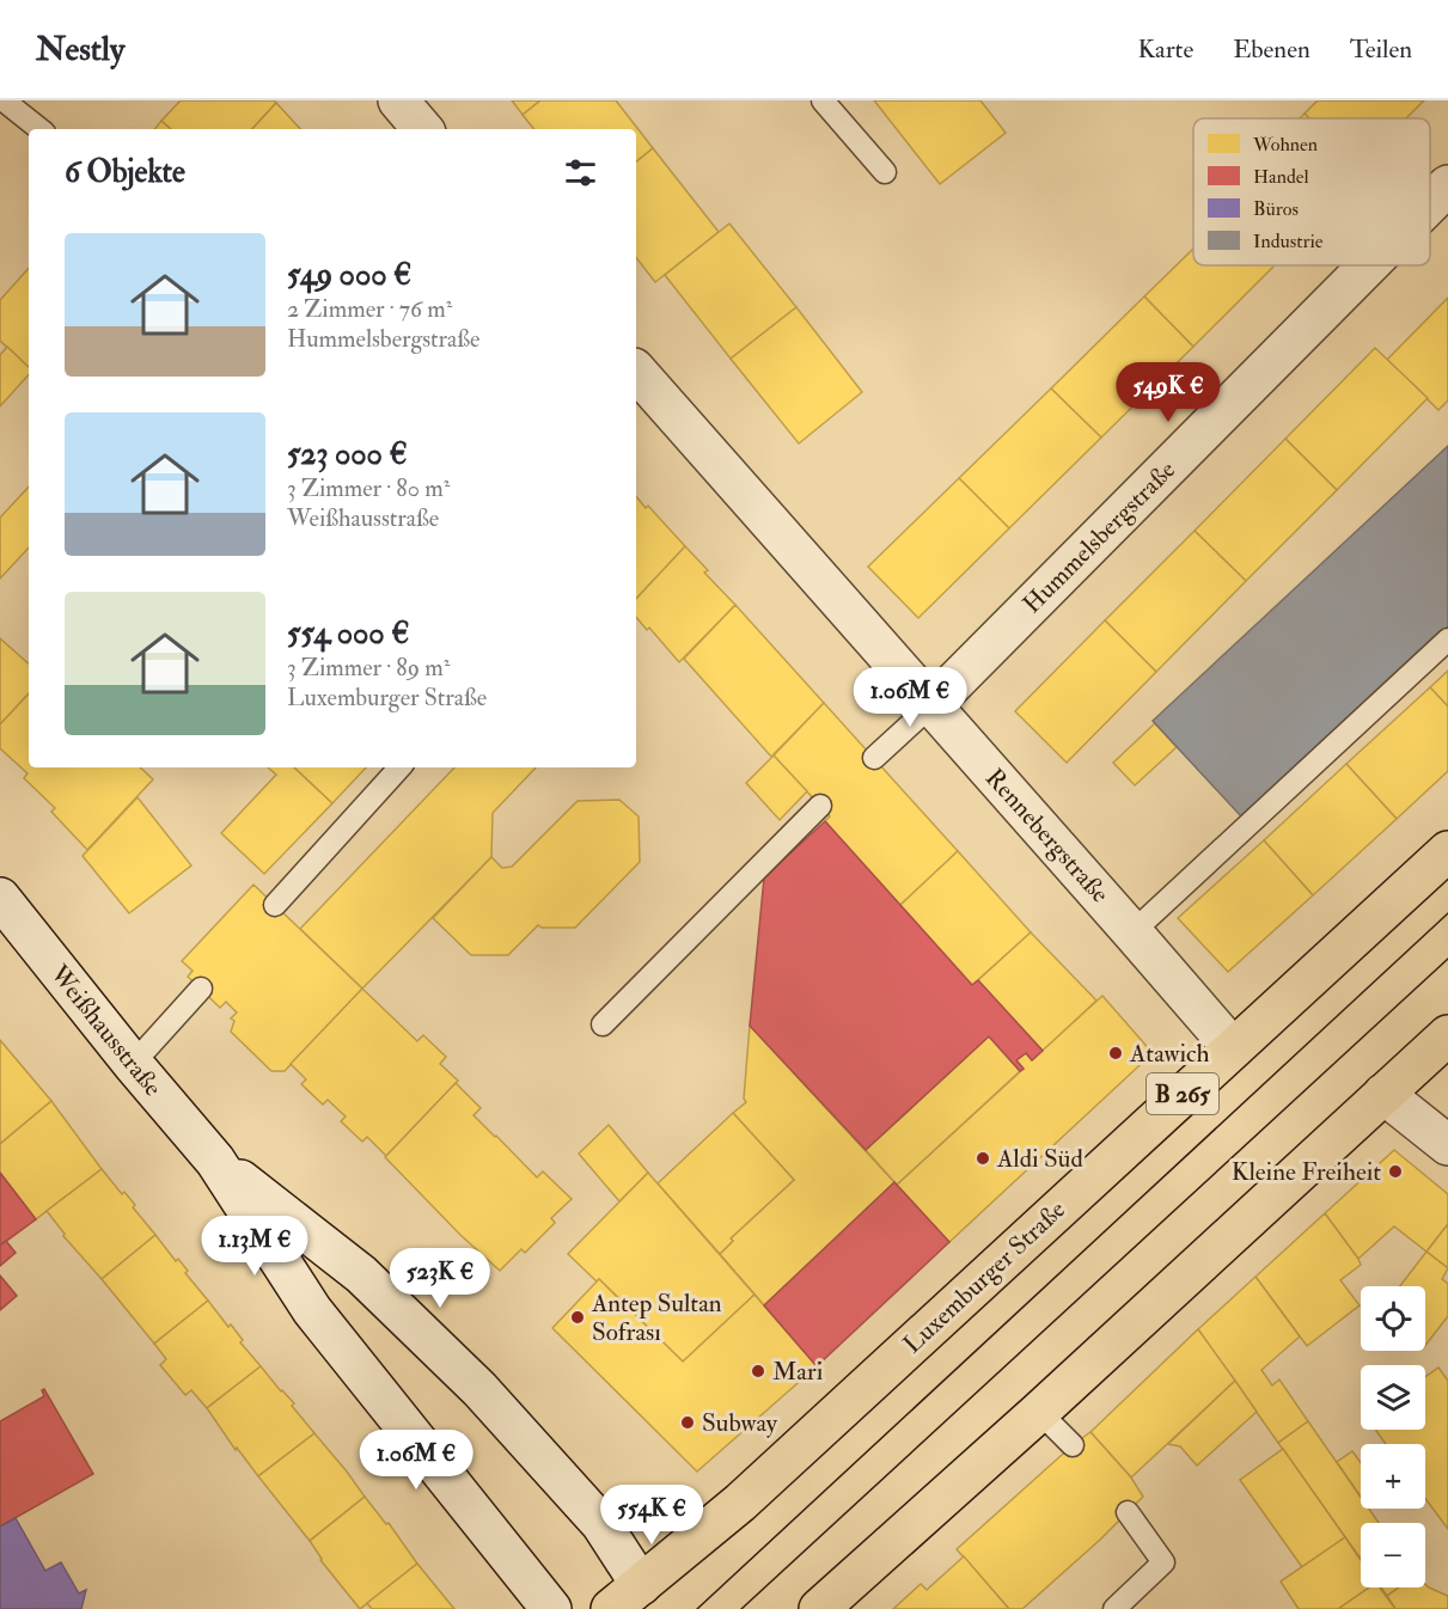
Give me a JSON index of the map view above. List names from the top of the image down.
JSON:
{
  "streets": {
    "main road": ["B 265", "Luxemburger Straße"],
    "street": ["Hummelsbergstraße", "Rennebergstraße", "Weißhausstraße"]
  },
  "crossings": [
    ["Hummelsbergstraße", "Rennebergstraße"],
    ["Rennebergstraße", "Luxemburger Straße"],
    ["Weißhausstraße", "Luxemburger Straße"]
  ],
  "places": [
    "Atawich",
    "Aldi Süd",
    "Kleine Freiheit",
    "Antep Sultan Sofrası",
    "Mari",
    "Subway"
  ],
  "legend": [
    "Wohnen",
    "Handel",
    "Büros",
    "Industrie"
  ],
  "page": {
    "header": "Nestly",
    "nav": ["Karte", "Ebenen", "Teilen"],
    "heading": "6 Objekte",
    "list": [
      {
        "name": "549 000 €",
        "note": "2 Zimmer · 76 m² · Hummelsbergstraße"
      },
      {
        "name": "523 000 €",
        "note": "3 Zimmer · 80 m² · Weißhausstraße"
      },
      {
        "name": "554 000 €",
        "note": "3 Zimmer · 89 m² · Luxemburger Straße"
      }
    ],
    "price": [
      "549K €",
      "1.06M €",
      "1.13M €",
      "523K €",
      "1.06M €",
      "554K €"
    ],
    "map_buttons": ["+", "−"]
  }
}
